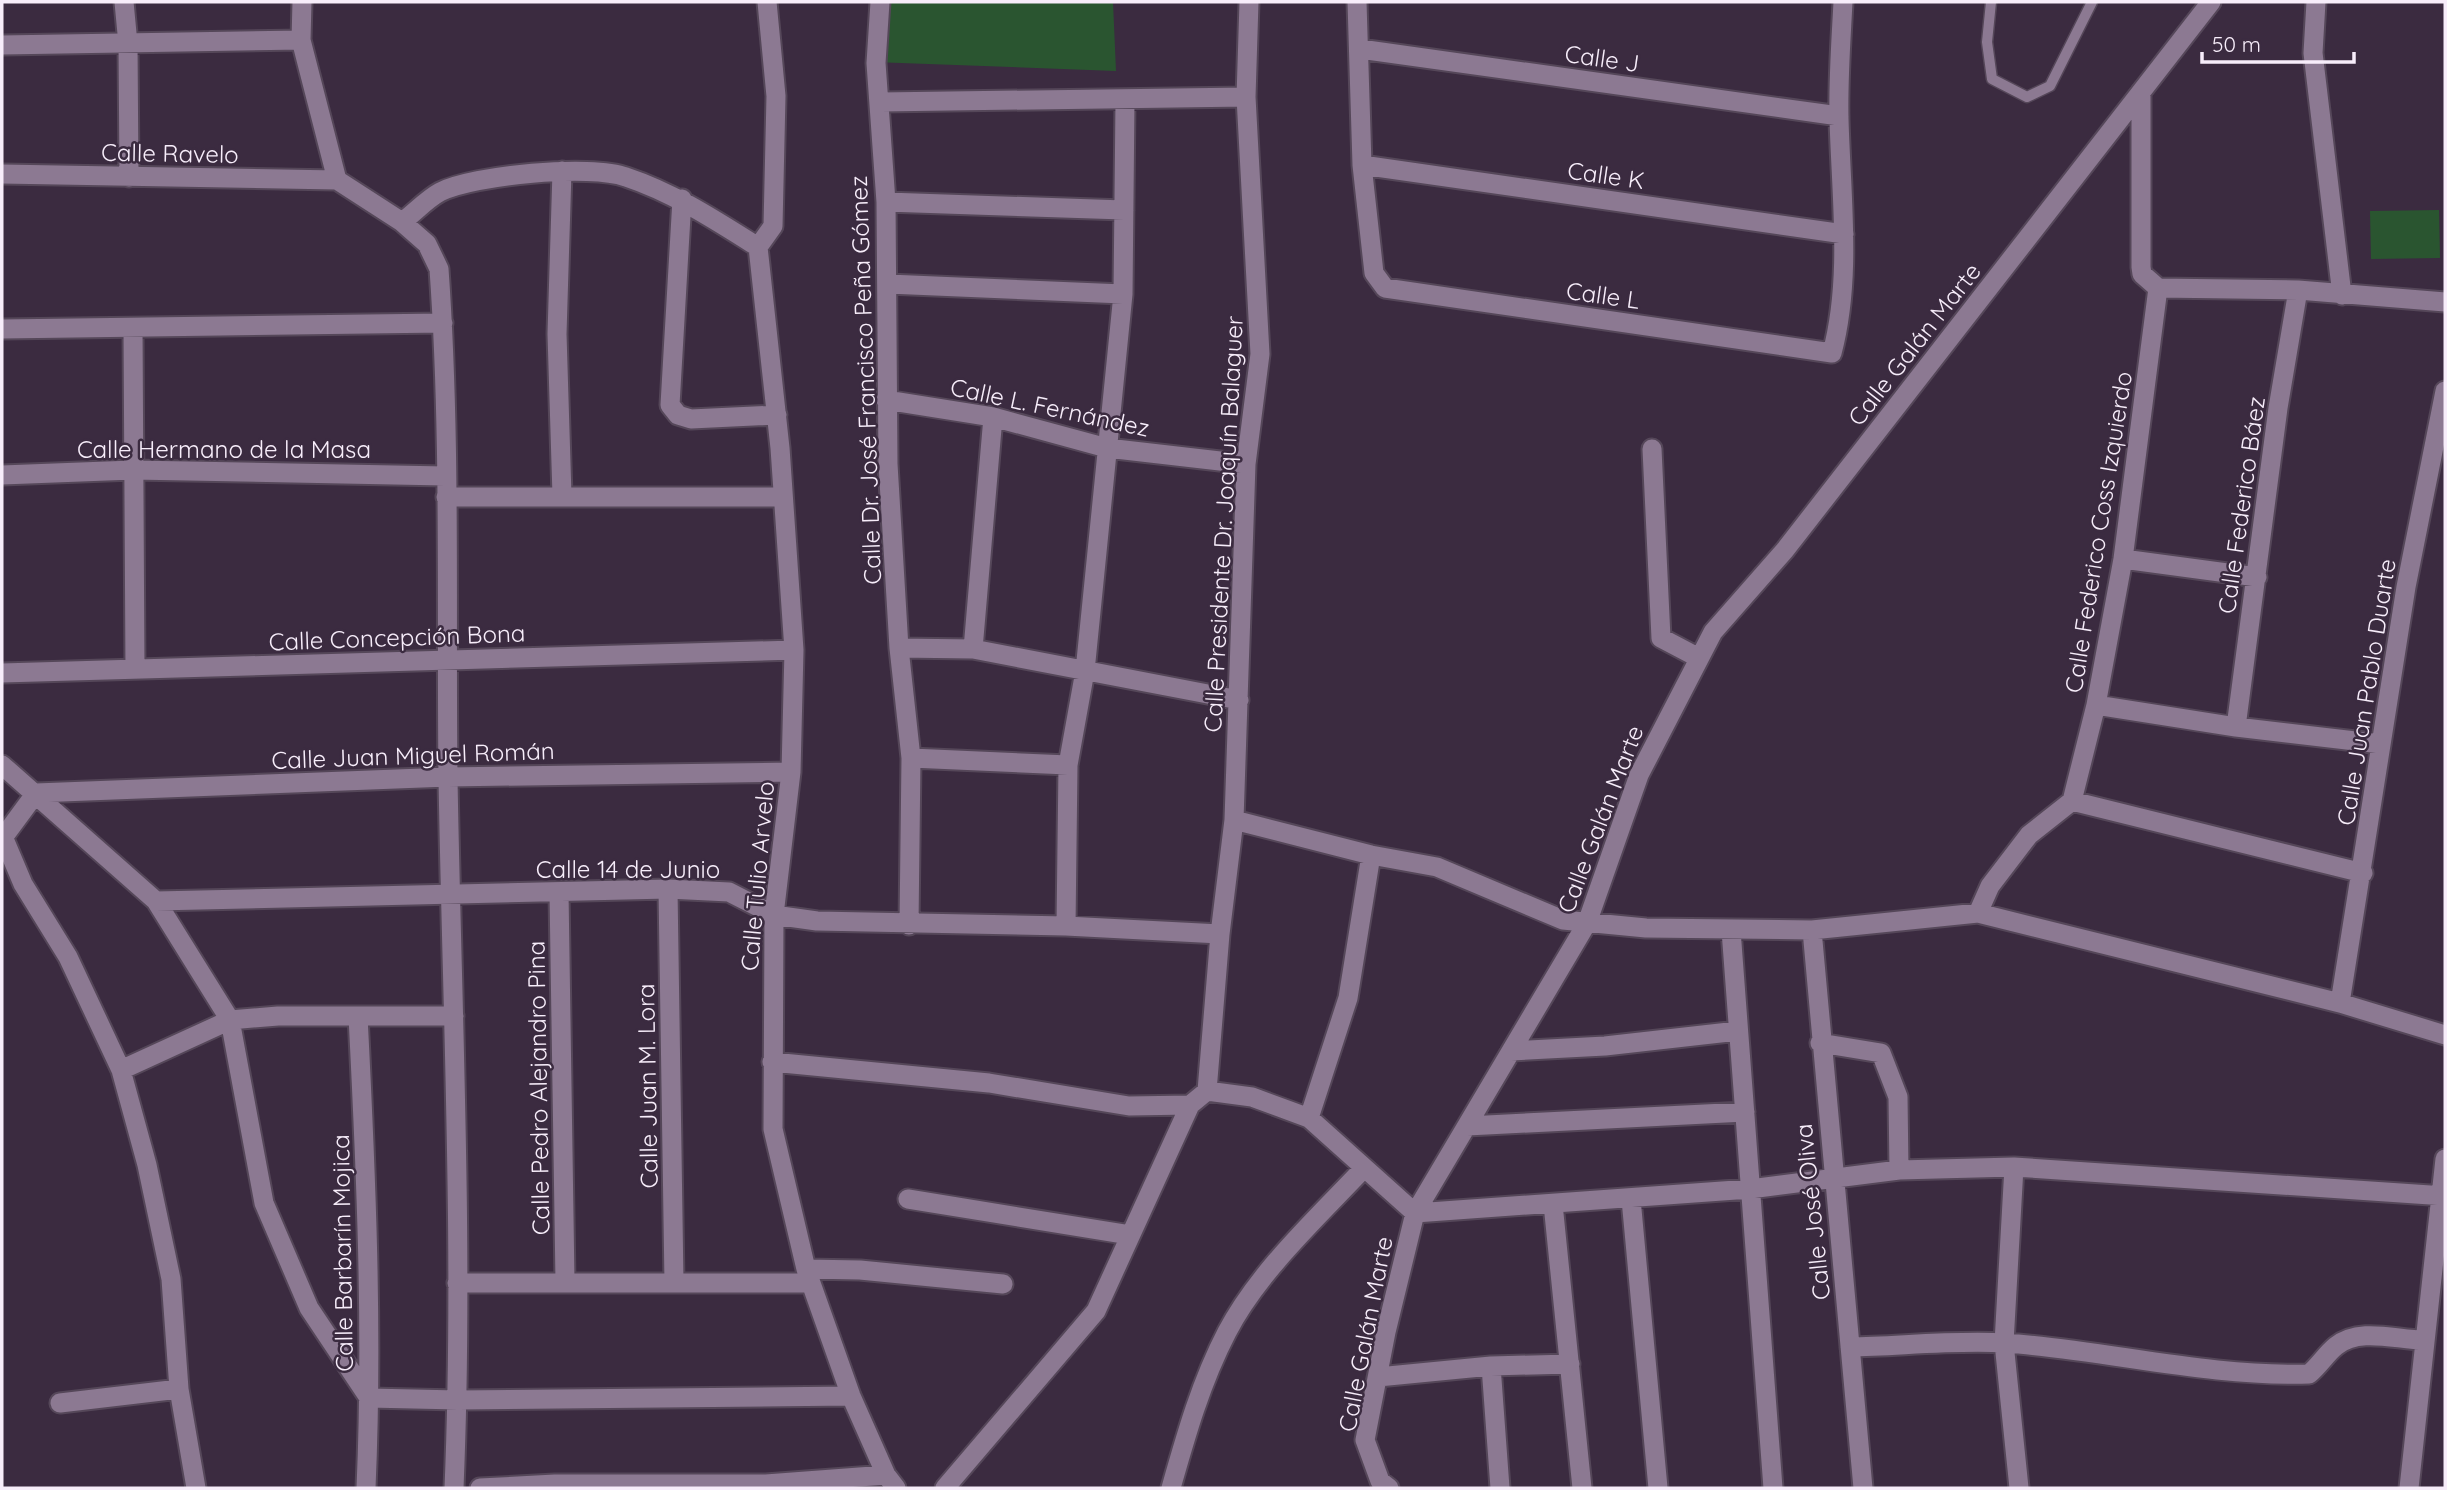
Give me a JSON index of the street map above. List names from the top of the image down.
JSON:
{
  "streets": {
    "street": [
      "Calle J",
      "Calle Ravelo",
      "Calle K",
      "Calle L",
      "Calle Galán Marte",
      "Calle Dr. José Francisco Peña Gómez",
      "Calle L. Fernández",
      "Calle Hermano de la Masa",
      "Calle Federico Báez",
      "Calle Presidente Dr. Joaquín Balaguer",
      "Calle Federico Coss Izquierdo",
      "Calle Concepción Bona",
      "Calle Juan Pablo Duarte",
      "Calle Juan Miguel Román",
      "Calle 14 de Junio",
      "Calle Tulio Arvelo",
      "Calle Juan M. Lora",
      "Calle Pedro Alejandro Pina",
      "Calle José Oliva",
      "Calle Barbarín Mojica"
    ]
  },
  "crossings": [
    ["Calle K", "Calle L"],
    ["Calle Dr. José Francisco Peña Gómez", "Calle L. Fernández"],
    ["Calle Dr. José Francisco Peña Gómez", "Calle 14 de Junio"],
    ["Calle L. Fernández", "Calle Presidente Dr. Joaquín Balaguer"],
    ["Calle Presidente Dr. Joaquín Balaguer", "Calle 14 de Junio"],
    ["Calle Concepción Bona", "Calle Tulio Arvelo"],
    ["Calle Juan Miguel Román", "Calle Tulio Arvelo"],
    ["Calle 14 de Junio", "Calle Tulio Arvelo"],
    ["Calle 14 de Junio", "Calle Juan M. Lora"],
    ["Calle 14 de Junio", "Calle Pedro Alejandro Pina"]
  ],
  "scale_bar": "50 m"
}
